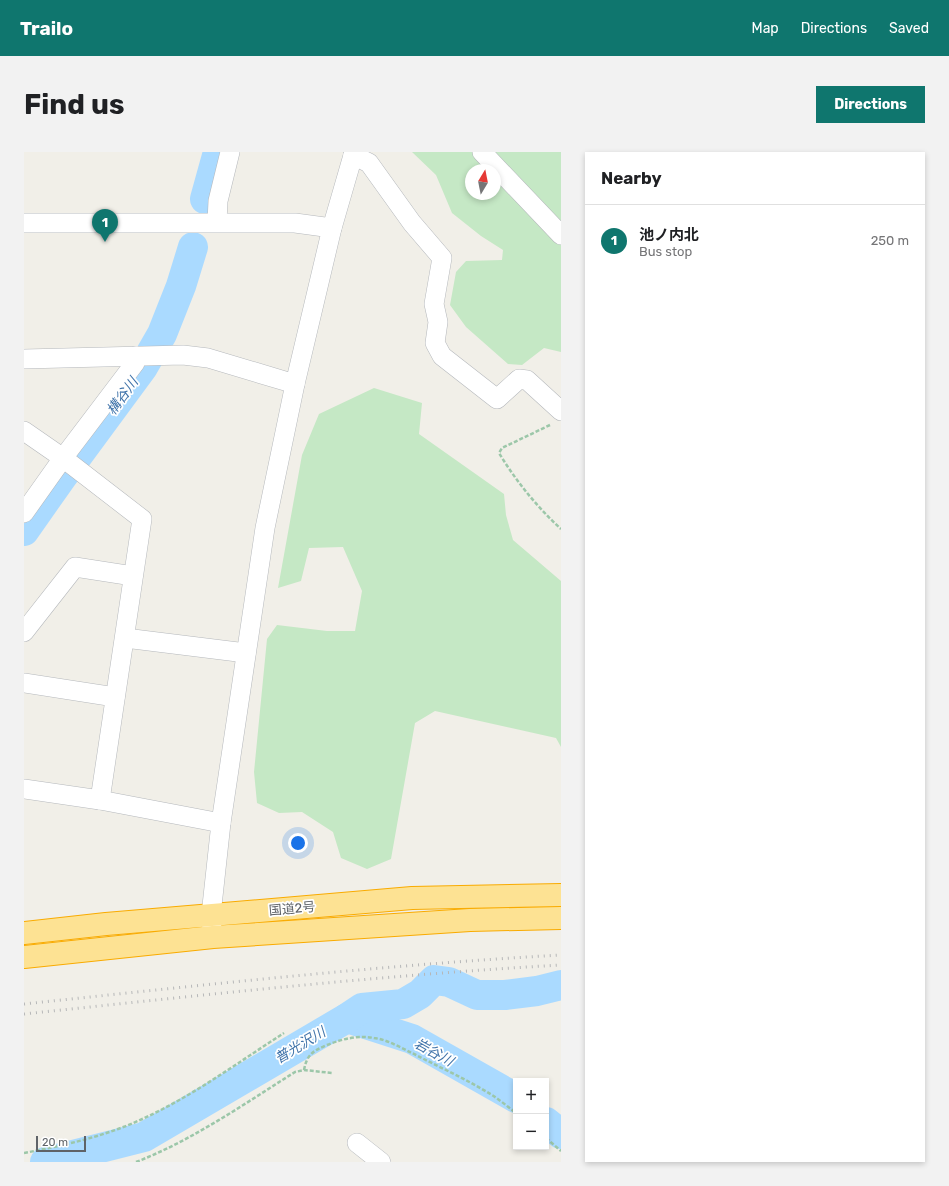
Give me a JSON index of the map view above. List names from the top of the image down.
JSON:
{
  "streets": {
    "highway": ["国道2号"]
  },
  "water": ["構谷川", "普光沢川", "岩谷川"],
  "scale_bar": "20 m",
  "north": "top",
  "page": {
    "header": "Trailo",
    "nav": ["Map", "Directions", "Saved"],
    "buttons": "Directions",
    "title": "Find us",
    "heading": "Nearby",
    "list": [
      {
        "mark": "1",
        "name": "池ノ内北",
        "note": "Bus stop",
        "value": "250 m"
      }
    ],
    "pins": "1",
    "map_buttons": ["+", "−"],
    "scale": "20 m"
  }
}
